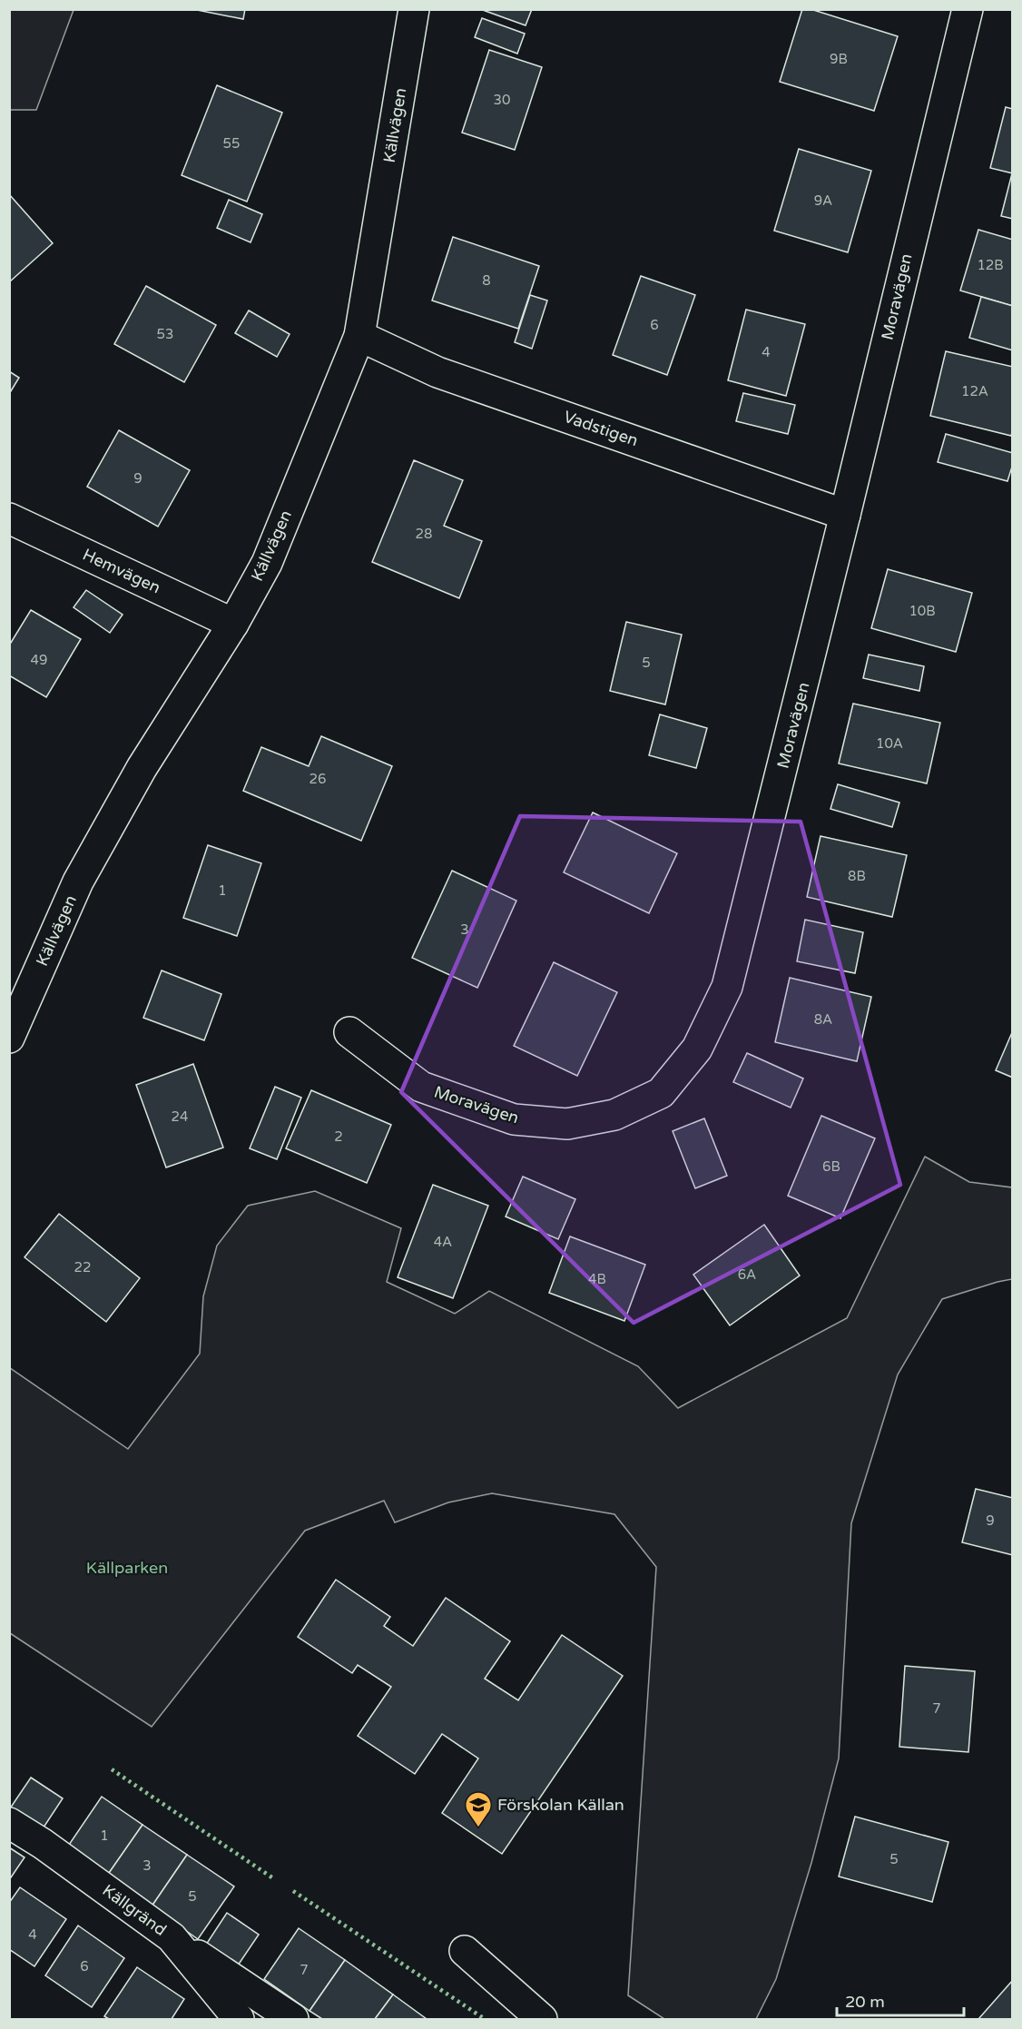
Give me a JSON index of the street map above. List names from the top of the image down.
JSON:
{
  "streets": {
    "street": [
      "Källvägen",
      "Moravägen",
      "Vadstigen",
      "Hemvägen",
      "Källgränd"
    ]
  },
  "crossings": [
    ["Källvägen", "Vadstigen"],
    ["Källvägen", "Hemvägen"],
    ["Moravägen", "Vadstigen"]
  ],
  "parks": ["Källparken"],
  "places": {
    "school or university": ["Förskolan Källan"]
  },
  "house_numbers": [
    "9B",
    "30",
    "55",
    "9A",
    "12B",
    "8",
    "6",
    "53",
    "4",
    "12A",
    "9",
    "28",
    "10B",
    "49",
    "5",
    "10A",
    "26",
    "8B",
    "1",
    "3",
    "8A",
    "24",
    "2",
    "6B",
    "4A",
    "22",
    "6A",
    "4B",
    "9",
    "7",
    "1",
    "5",
    "3",
    "5",
    "4",
    "6",
    "7"
  ],
  "scale_bar": "20 m"
}
